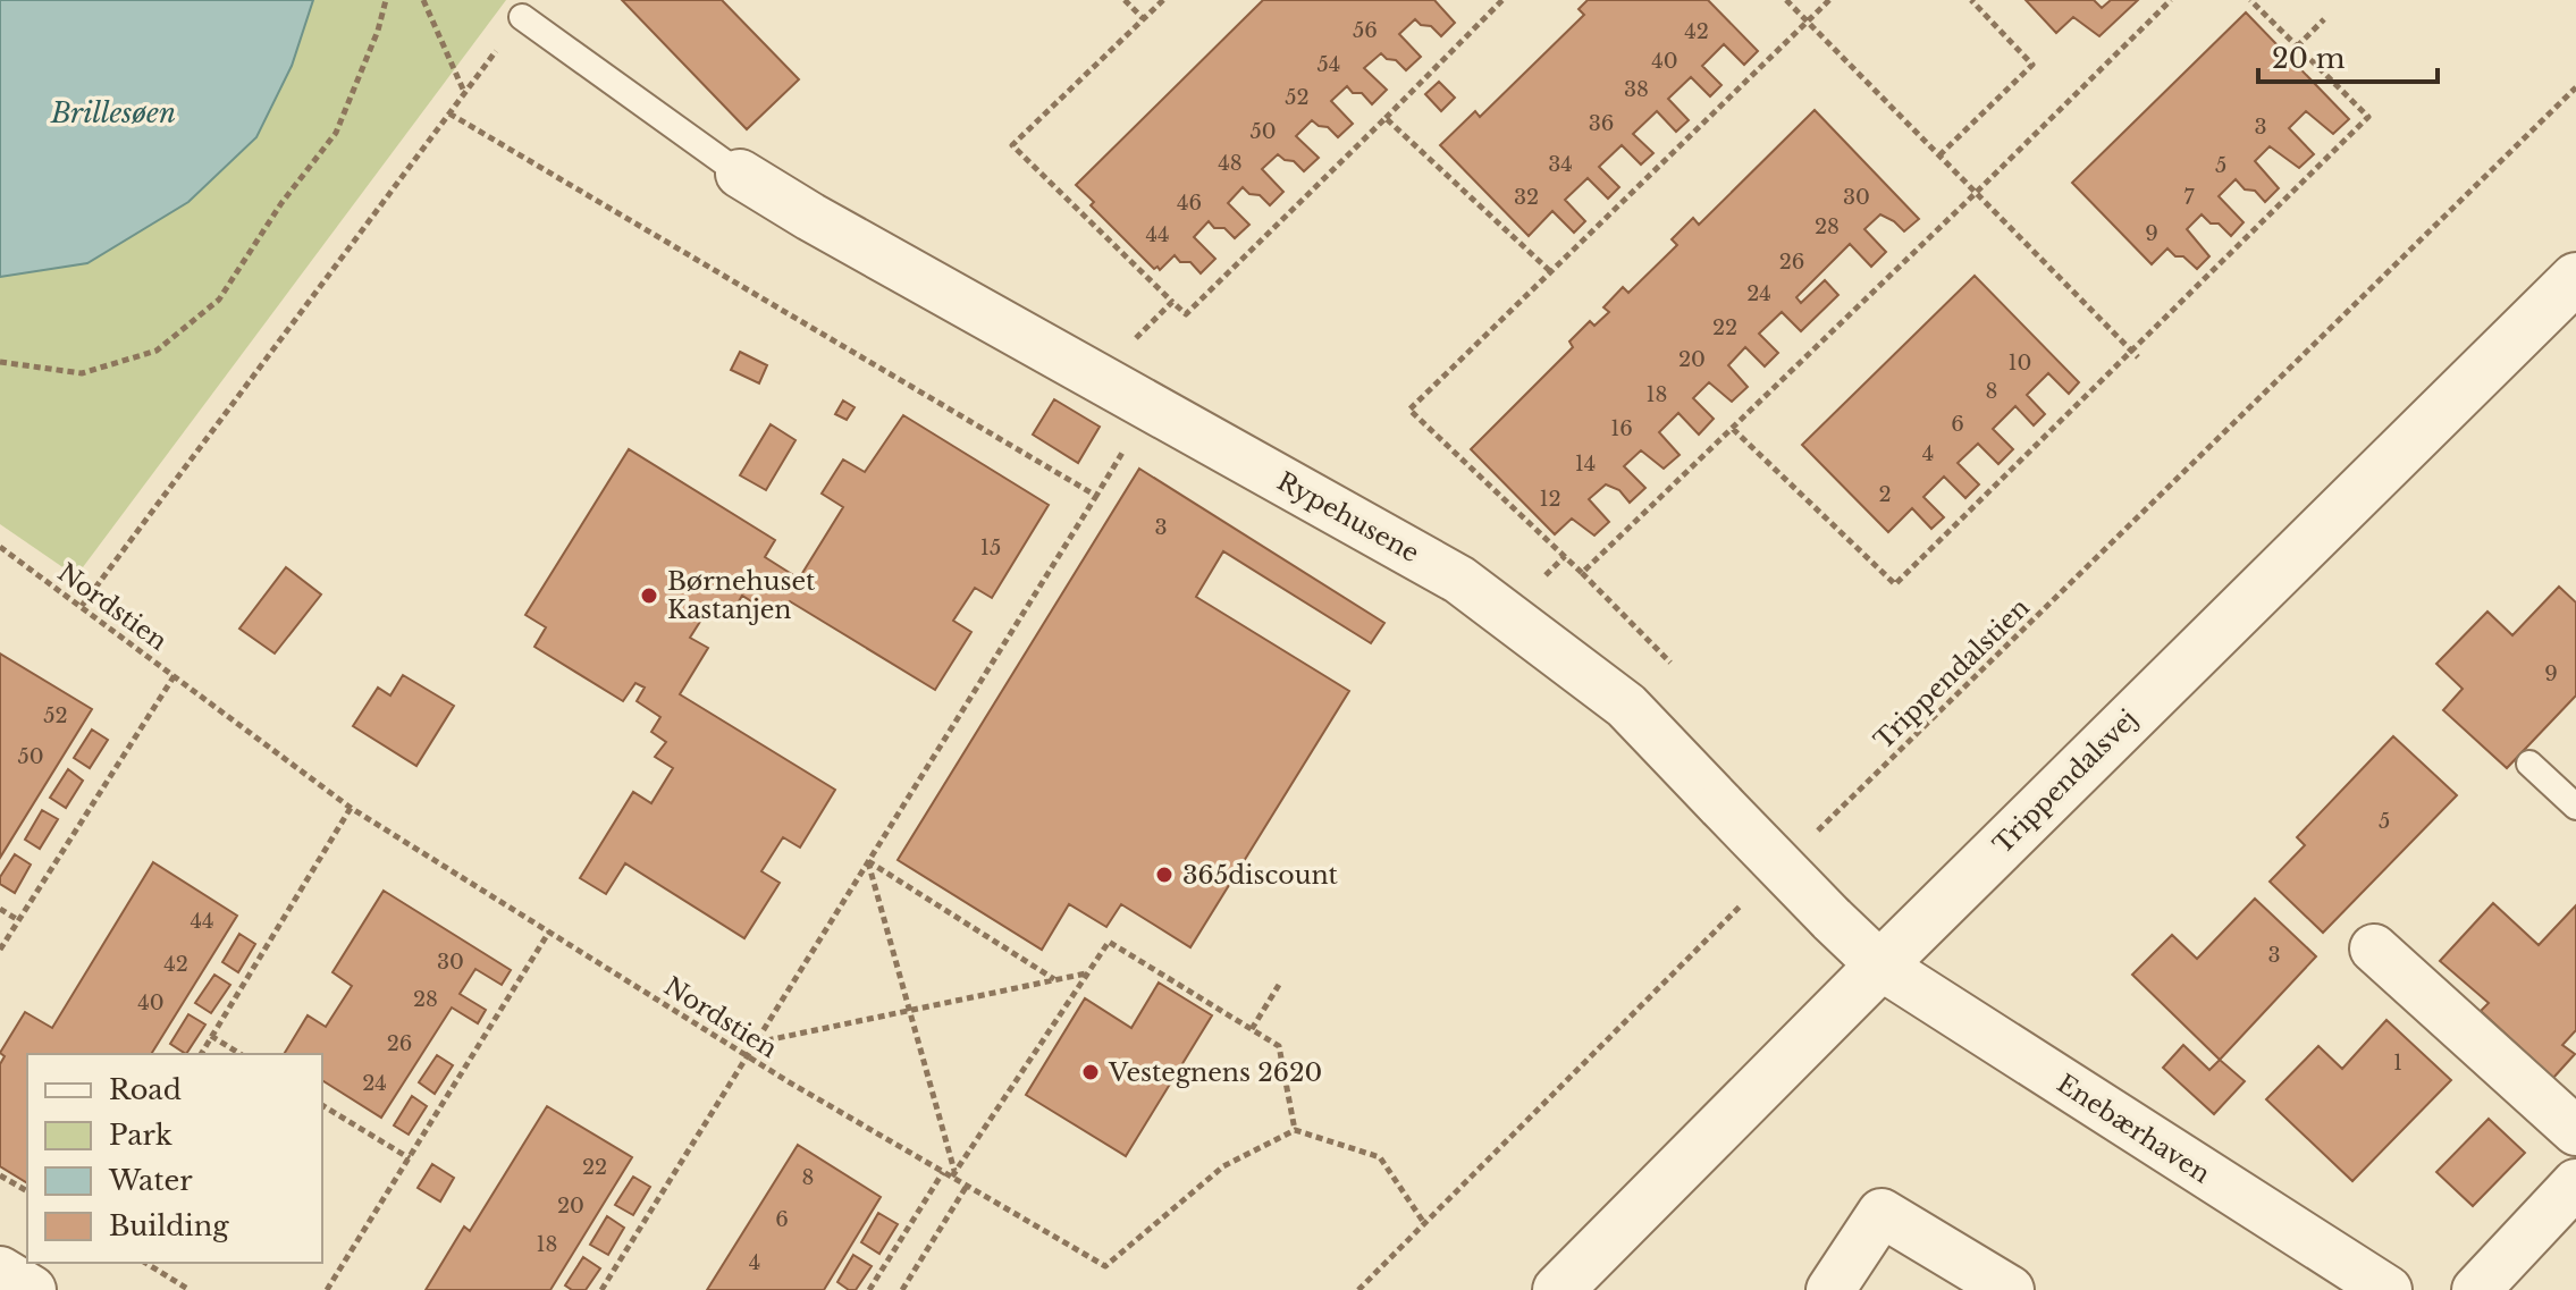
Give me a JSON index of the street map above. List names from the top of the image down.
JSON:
{
  "streets": {
    "street": ["Rypehusene", "Trippendalsvej", "Enebærhaven"],
    "path": ["Nordstien", "Trippendalstien"]
  },
  "crossings": [
    ["Rypehusene", "Trippendalsvej"],
    ["Rypehusene", "Enebærhaven"],
    ["Trippendalsvej", "Enebærhaven"]
  ],
  "water": ["Brillesøen"],
  "places": ["Børnehuset Kastanjen", "365discount", "Vestegnens 2620"],
  "house_numbers": [
    "56",
    "42",
    "40",
    "54",
    "38",
    "52",
    "36",
    "3",
    "50",
    "48",
    "34",
    "5",
    "32",
    "30",
    "7",
    "46",
    "28",
    "9",
    "44",
    "26",
    "24",
    "22",
    "20",
    "10",
    "8",
    "18",
    "6",
    "16",
    "4",
    "14",
    "2",
    "12",
    "3",
    "15",
    "9",
    "52",
    "50",
    "5",
    "44",
    "3",
    "30",
    "42",
    "28",
    "40",
    "26",
    "1",
    "24",
    "22",
    "8",
    "20",
    "6",
    "18",
    "4"
  ],
  "legend": [
    "Road",
    "Park",
    "Water",
    "Building"
  ],
  "scale_bar": "20 m"
}
